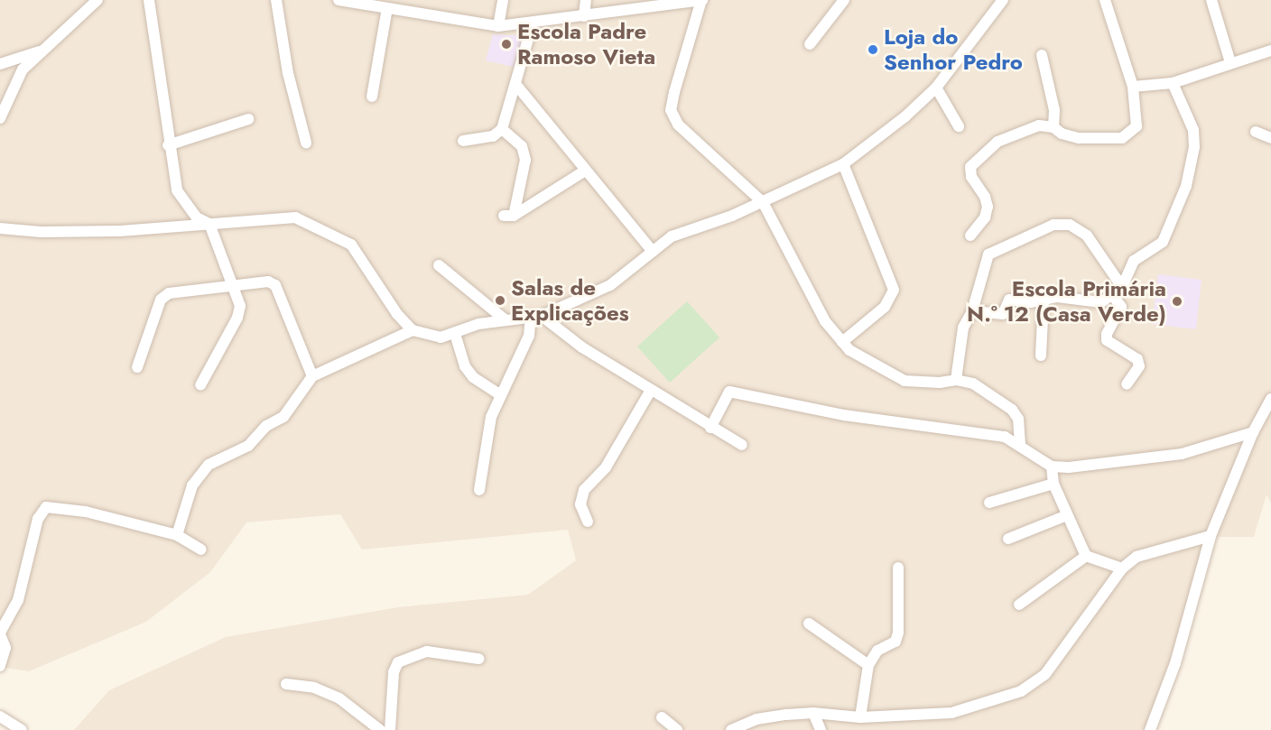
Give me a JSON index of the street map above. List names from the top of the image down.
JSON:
{
  "places": [
    "Escola Padre Ramoso Vieta",
    "Loja do Senhor Pedro",
    "Salas de Explicações",
    "Escola Primária N.º 12 (Casa Verde)"
  ]
}
